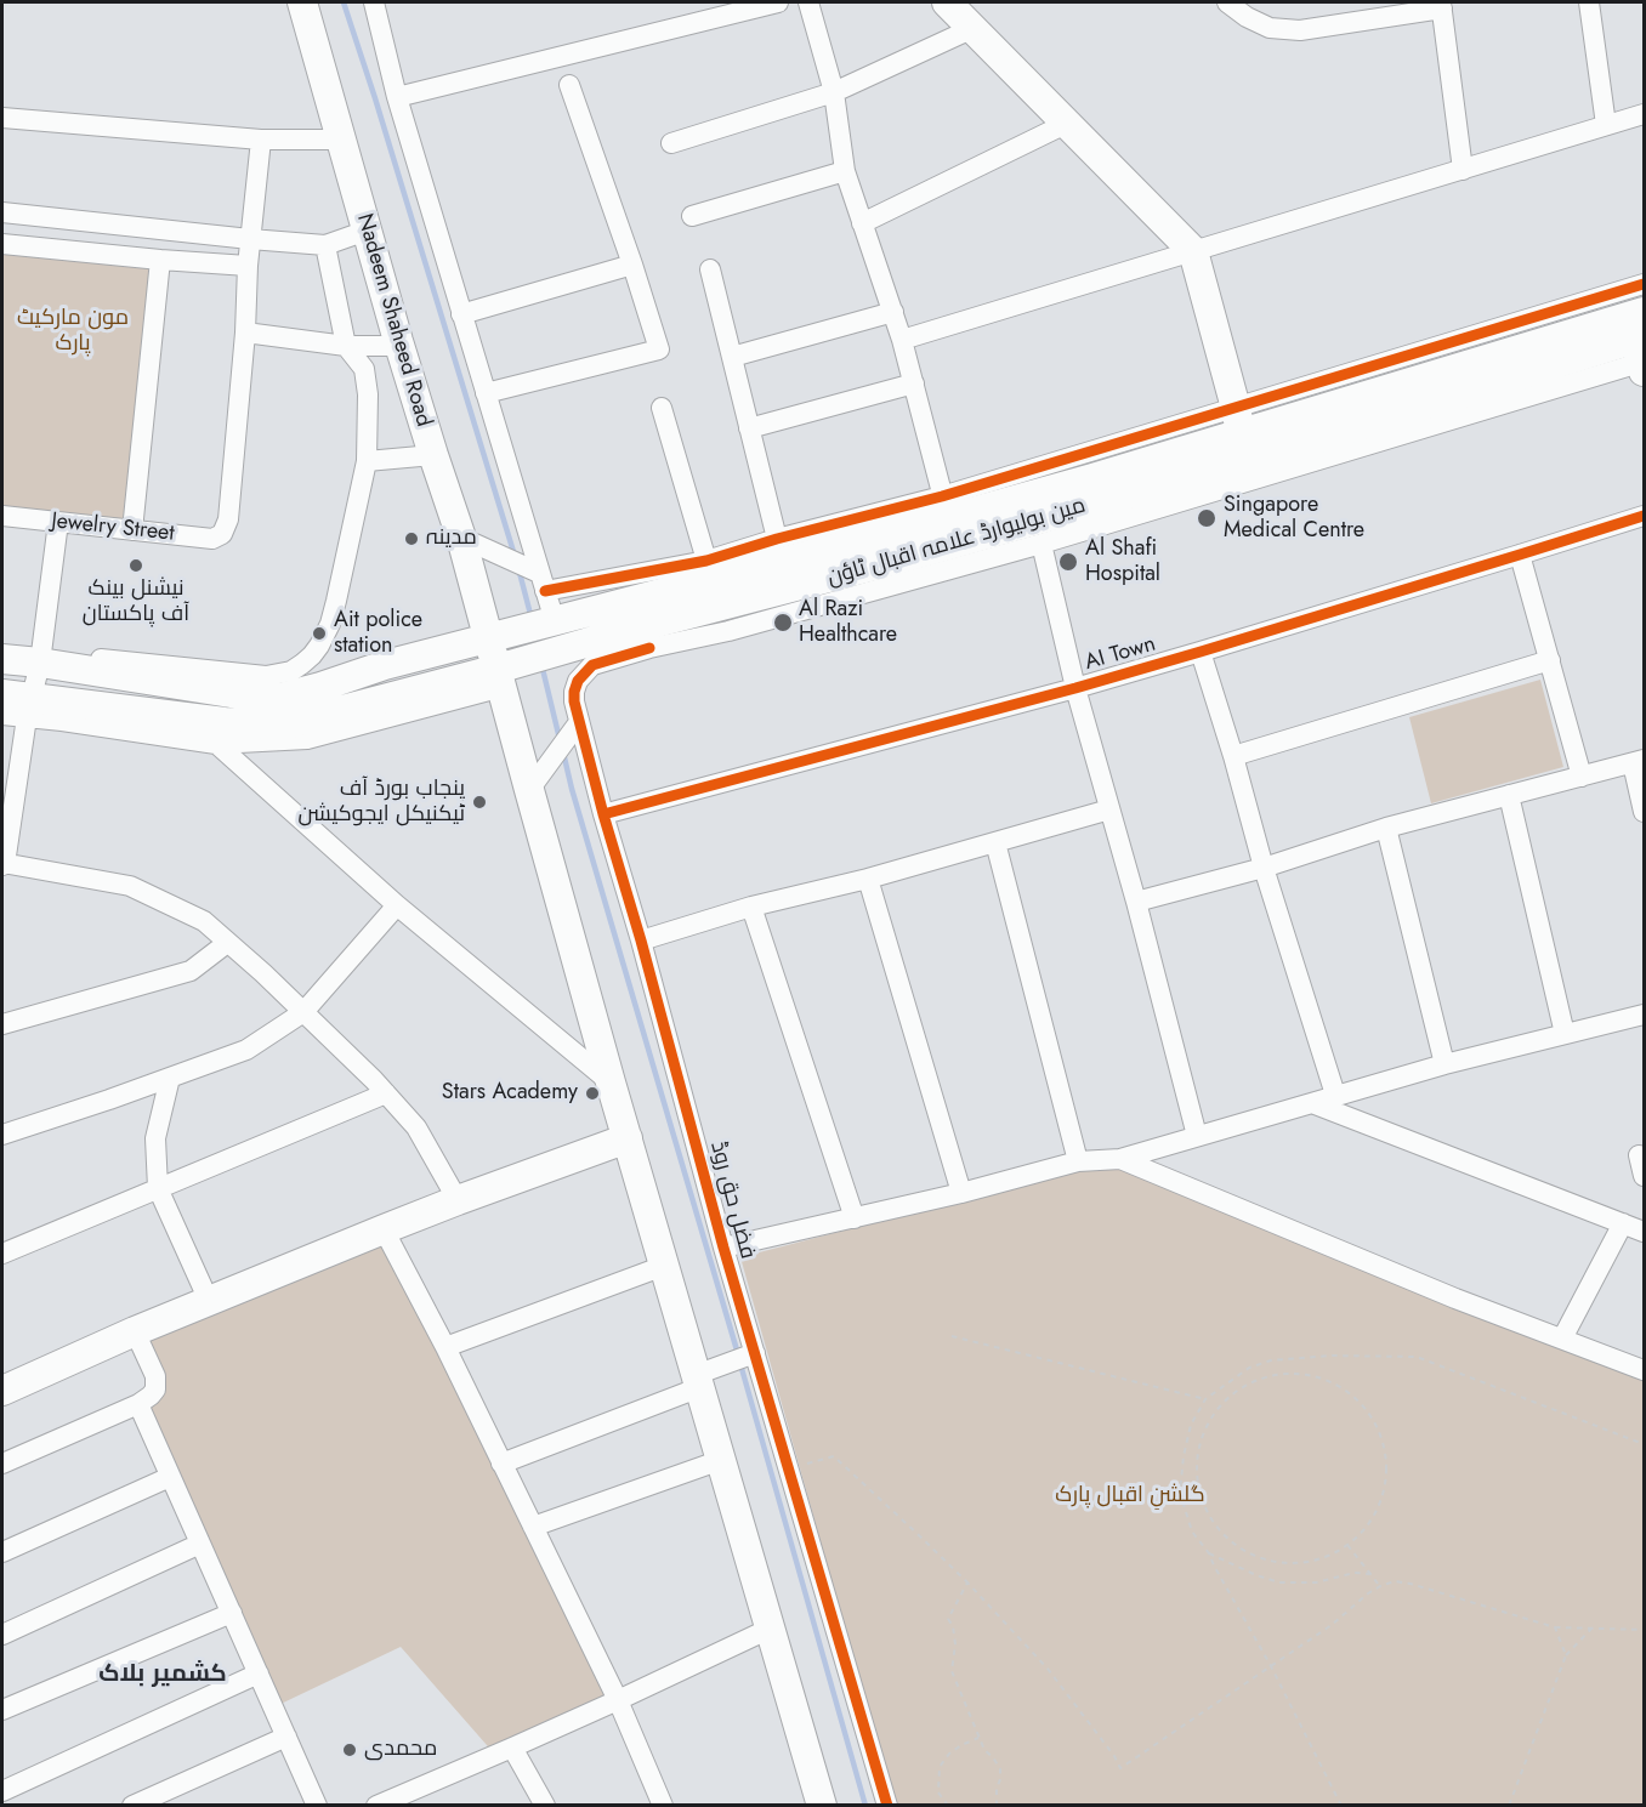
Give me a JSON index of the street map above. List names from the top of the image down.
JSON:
{
  "streets": {
    "main road": ["Nadeem Shaheed Road", "مین بولیوارڈ علامہ اقبال ٹاؤن"],
    "street": ["Jewelry Street", "AI Town", "فضل حق روڈ"]
  },
  "crossings": [
    ["Nadeem Shaheed Road", "مین بولیوارڈ علامہ اقبال ٹاؤن"],
    ["مین بولیوارڈ علامہ اقبال ٹاؤن", "فضل حق روڈ"],
    ["AI Town", "فضل حق روڈ"]
  ],
  "districts": ["کشمیر بلاک"],
  "parks": ["مون مارکیٹ پارک", "گلشنِ اقبال پارک"],
  "places": [
    "Singapore Medical Centre",
    "مدینہ",
    "Al Shafi Hospital",
    "نیشنل بینک آف پاکستان",
    "Al Razi Healthcare",
    "Ait police station",
    "پنجاب بورڈ آف ٹیکنیکل ایجوکیشن",
    "Stars Academy",
    "محمدی"
  ]
}
